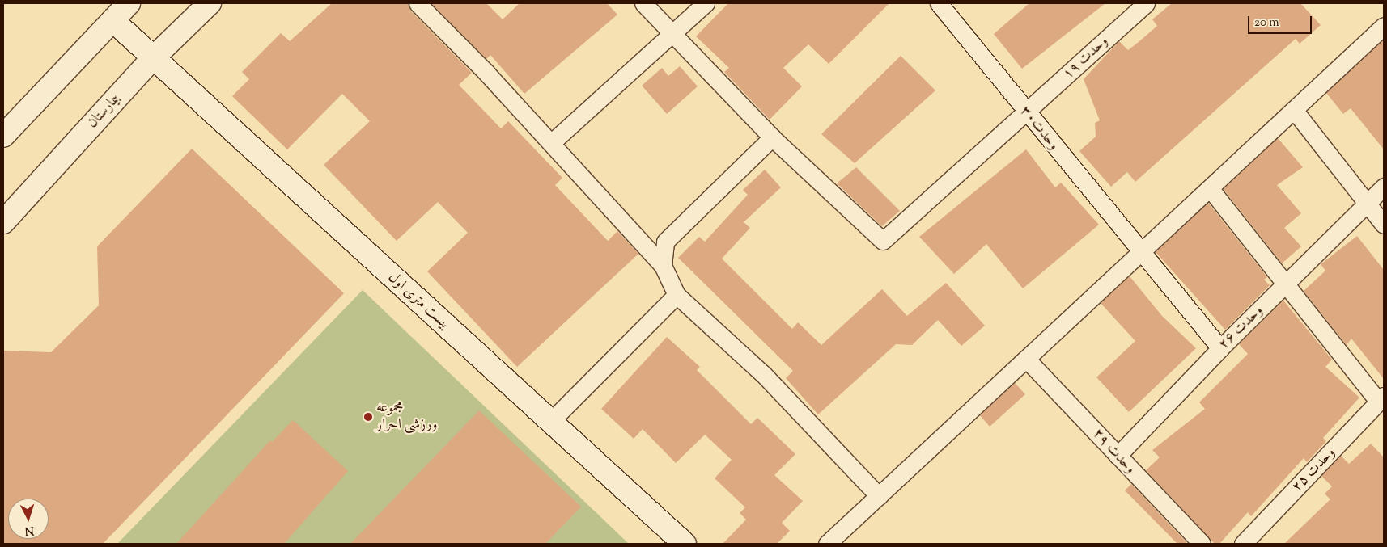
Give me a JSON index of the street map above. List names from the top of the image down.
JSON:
{
  "streets": {
    "street": [
      "وحدت ۱۹",
      "بیمارستان",
      "وحدت۳۰",
      "بیست متری اول",
      "وحدت ۲۶",
      "وحدت ۲۹",
      "وحدت ۲۵"
    ]
  },
  "crossings": [
    ["وحدت ۱۹", "وحدت۳۰"],
    ["بیمارستان", "بیست متری اول"],
    ["وحدت۳۰", "وحدت ۲۶"],
    ["وحدت ۲۶", "وحدت ۲۹"]
  ],
  "places": ["مجموعه ورزشی احرار"],
  "scale_bar": "20 m",
  "north": "bottom"
}
